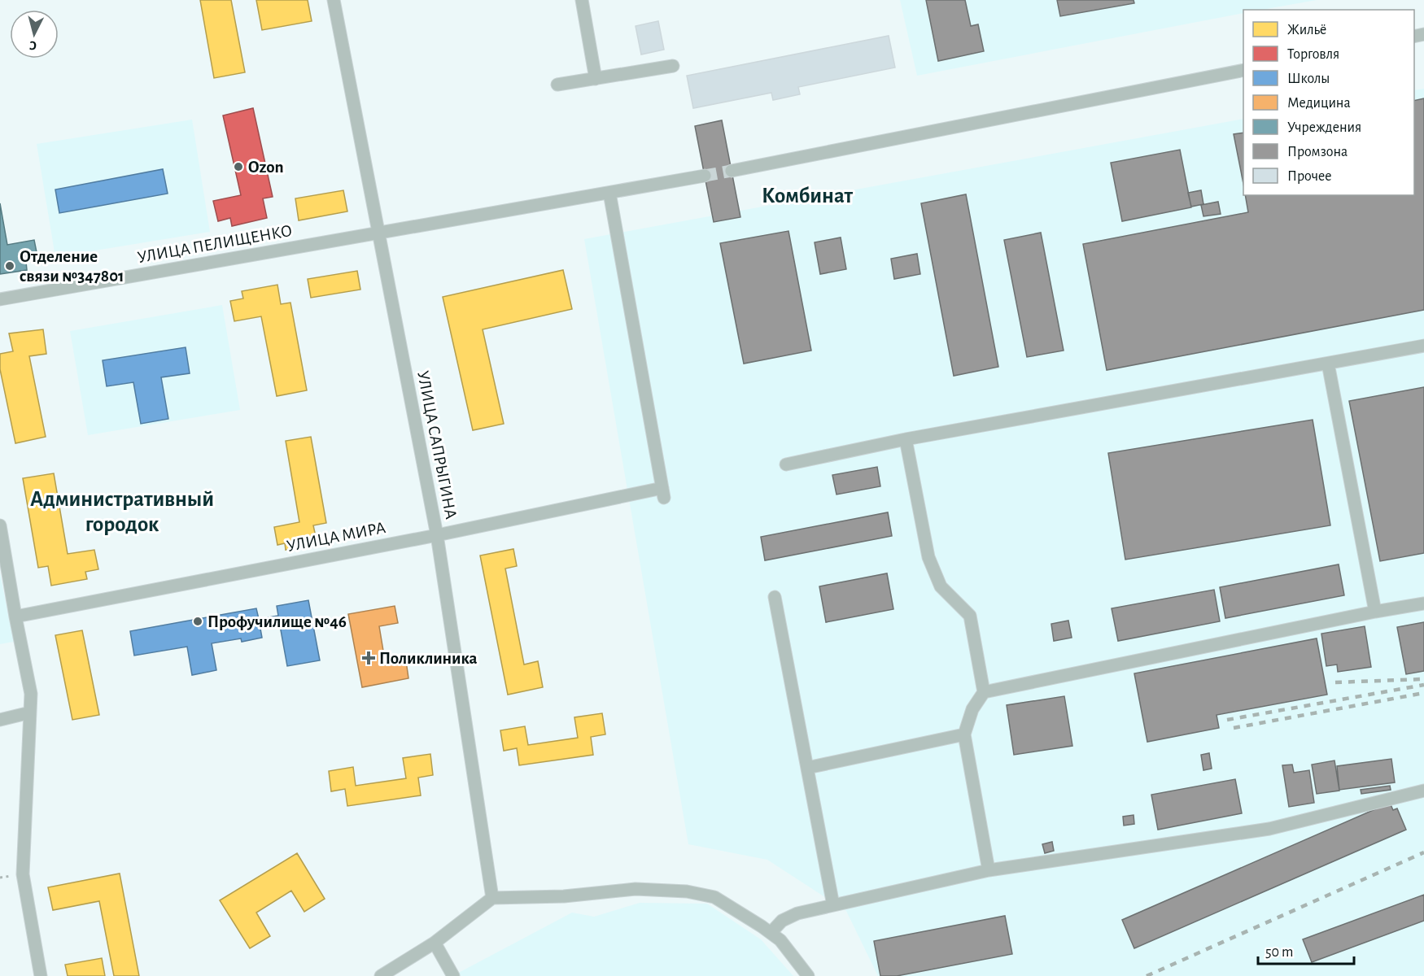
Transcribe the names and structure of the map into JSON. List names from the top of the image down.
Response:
{
  "streets": {
    "street": ["УЛИЦА ПЕЛИЩЕНКО", "УЛИЦА САПРЫГИНА", "УЛИЦА МИРА"]
  },
  "crossings": [
    ["УЛИЦА ПЕЛИЩЕНКО", "УЛИЦА САПРЫГИНА"],
    ["УЛИЦА ПЕЛИЩЕНКО", "УЛИЦА МИРА"],
    ["УЛИЦА САПРЫГИНА", "УЛИЦА МИРА"]
  ],
  "districts": ["Комбинат", "Административный городок"],
  "places": {
    "other": ["Ozon", "Отделение связи №347801", "Профучилище №46"],
    "health": ["Поликлиника"]
  },
  "legend": [
    "Жильё",
    "Торговля",
    "Школы",
    "Медицина",
    "Учреждения",
    "Промзона",
    "Прочее"
  ],
  "scale_bar": "50 m",
  "north": "bottom"
}
